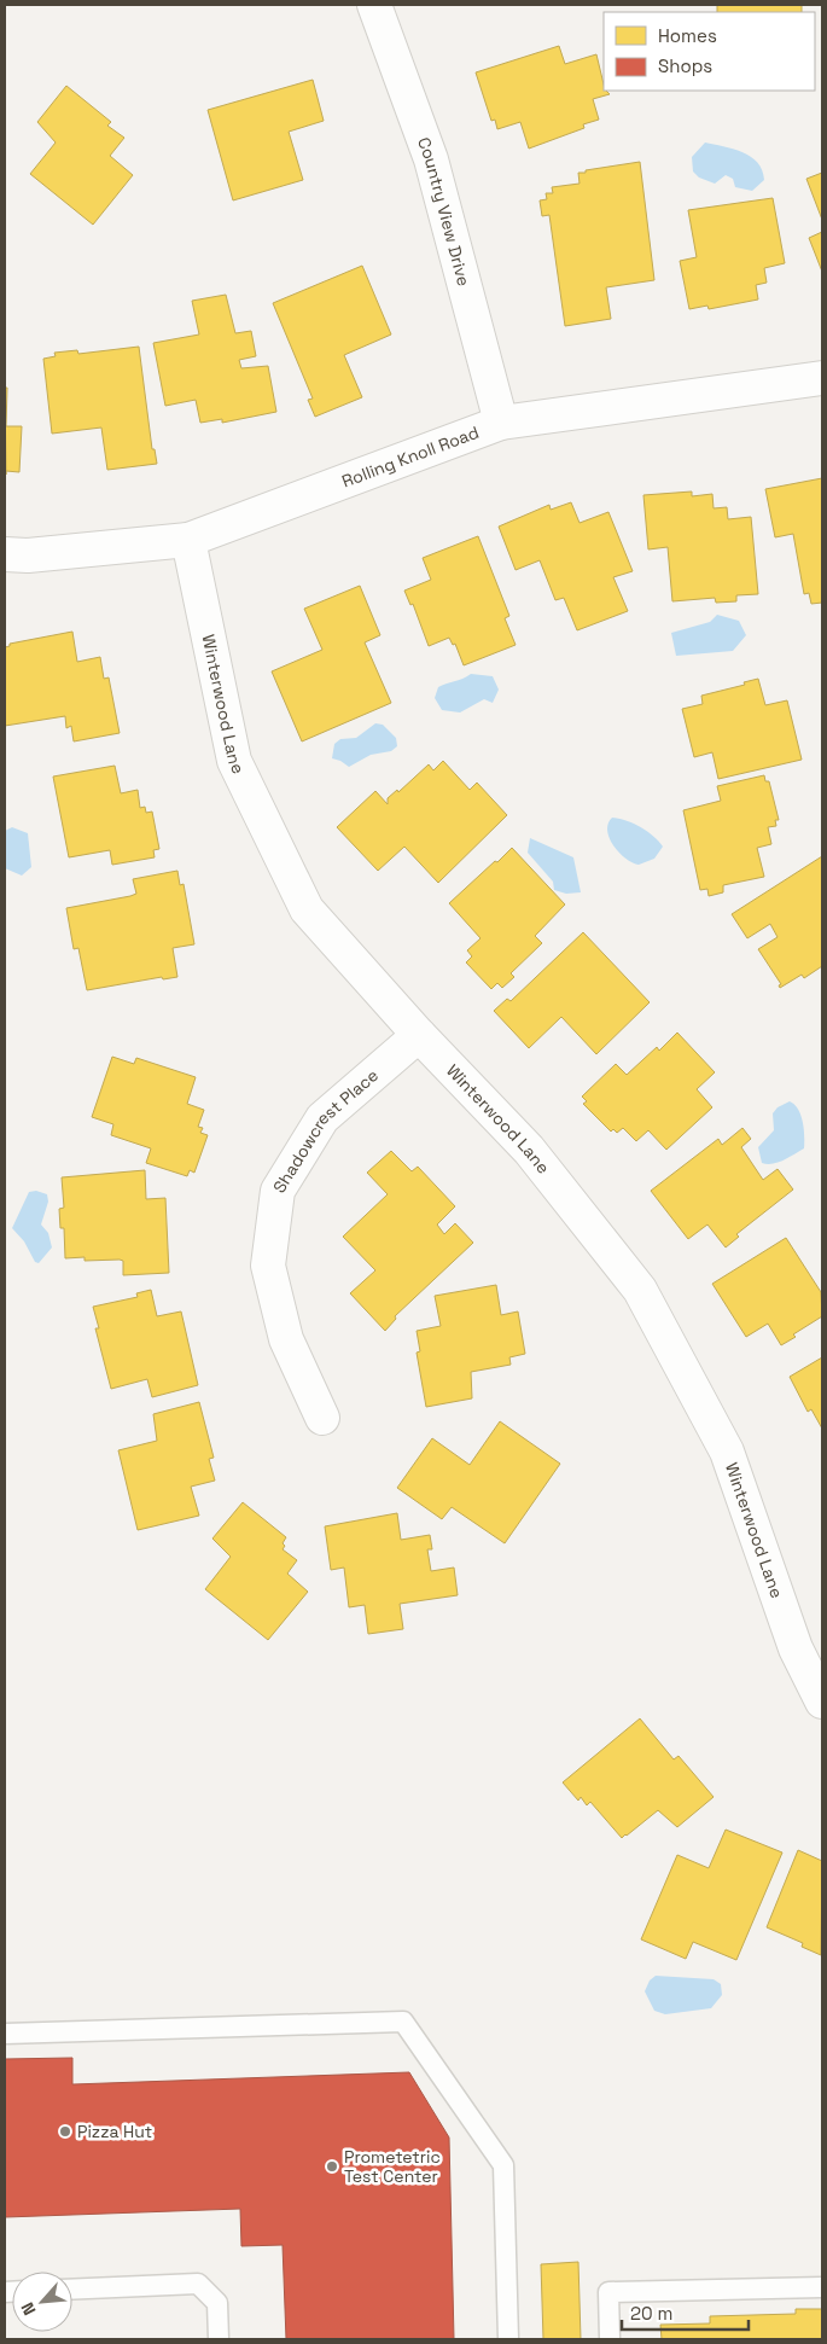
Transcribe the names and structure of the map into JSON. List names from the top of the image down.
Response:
{
  "streets": {
    "street": [
      "Country View Drive",
      "Rolling Knoll Road",
      "Winterwood Lane",
      "Shadowcrest Place"
    ]
  },
  "crossings": [
    ["Country View Drive", "Rolling Knoll Road"],
    ["Rolling Knoll Road", "Winterwood Lane"],
    ["Winterwood Lane", "Shadowcrest Place"]
  ],
  "places": ["Pizza Hut", "Prometetric Test Center"],
  "legend": ["Homes", "Shops"],
  "scale_bar": "20 m",
  "north": "bottom left"
}
